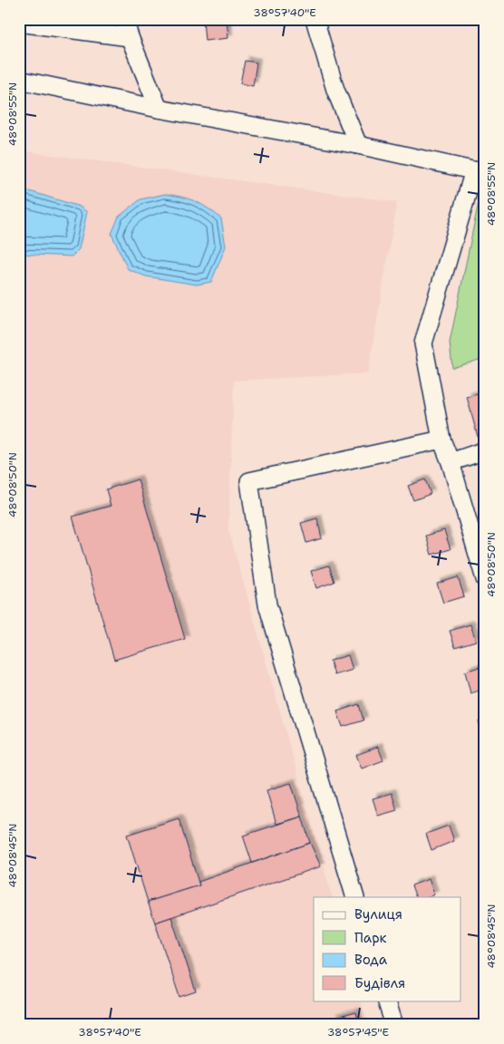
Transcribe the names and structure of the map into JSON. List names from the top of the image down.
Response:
{
  "legend": [
    "Вулиця",
    "Парк",
    "Вода",
    "Будівля"
  ],
  "coordinates": [
    "38°57'40\"E",
    "48°08'55\"N",
    "48°08'50\"N",
    "48°08'45\"N",
    "38°57'45\"E"
  ]
}
